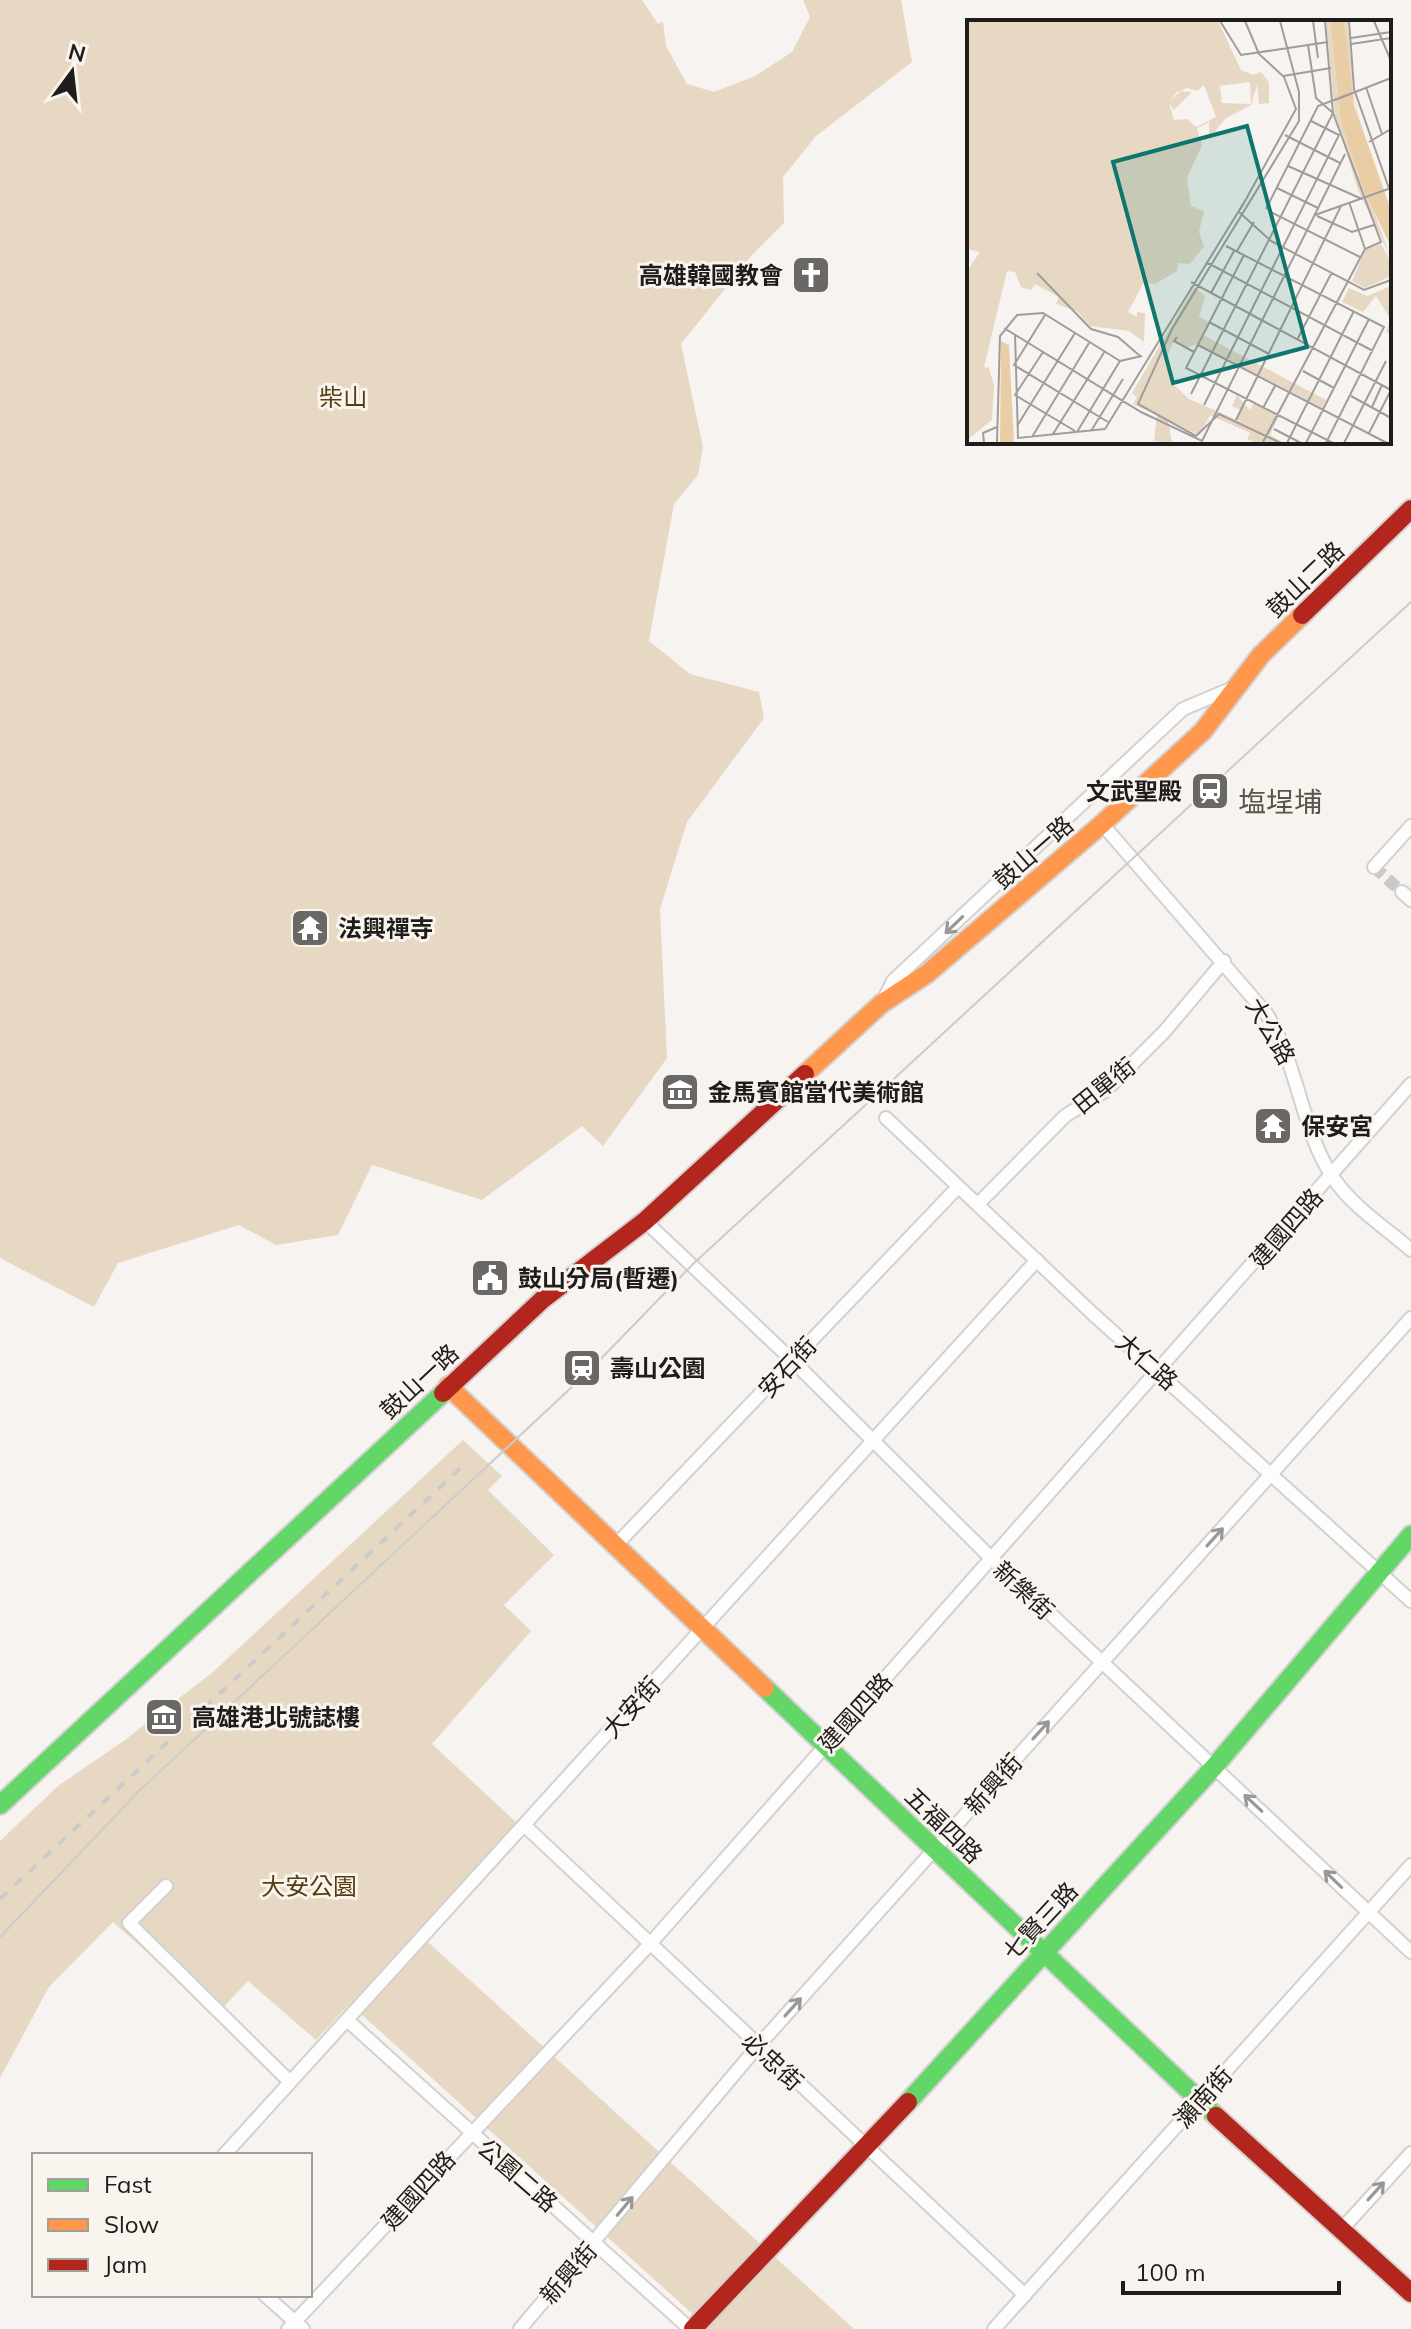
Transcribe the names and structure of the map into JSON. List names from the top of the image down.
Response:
{
  "streets": {
    "street": [
      "鼓山二路",
      "鼓山一路",
      "大公路",
      "田單街",
      "建國四路",
      "大仁路",
      "安石街",
      "新樂街",
      "大安街",
      "新興街",
      "五福四路",
      "七賢三路",
      "必忠街",
      "瀨南街",
      "公園二路"
    ]
  },
  "crossings": [
    ["鼓山二路", "鼓山一路"],
    ["鼓山一路", "大公路"],
    ["鼓山一路", "新樂街"],
    ["鼓山一路", "五福四路"],
    ["大公路", "田單街"],
    ["大公路", "建國四路"],
    ["田單街", "大仁路"],
    ["建國四路", "大仁路"],
    ["建國四路", "新樂街"],
    ["建國四路", "五福四路"],
    ["建國四路", "必忠街"],
    ["建國四路", "公園二路"],
    ["大仁路", "安石街"],
    ["大仁路", "大安街"],
    ["大仁路", "新興街"],
    ["大仁路", "七賢三路"],
    ["安石街", "新樂街"],
    ["安石街", "五福四路"],
    ["新樂街", "大安街"],
    ["新樂街", "新興街"],
    ["新樂街", "七賢三路"],
    ["新樂街", "瀨南街"],
    ["大安街", "五福四路"],
    ["大安街", "必忠街"],
    ["大安街", "公園二路"],
    ["新興街", "五福四路"],
    ["新興街", "必忠街"],
    ["新興街", "公園二路"],
    ["五福四路", "七賢三路"],
    ["五福四路", "瀨南街"],
    ["七賢三路", "必忠街"],
    ["七賢三路", "公園二路"],
    ["必忠街", "瀨南街"]
  ],
  "one_way": ["新興街"],
  "districts": ["塩埕埔"],
  "parks": ["柴山", "大安公園"],
  "places": {
    "church": ["高雄韓國教會"],
    "station": ["文武聖殿", "壽山公園"],
    "temple": ["法興禪寺", "保安宮"],
    "museum": ["金馬賓館當代美術館", "高雄港北號誌樓"],
    "public building": ["鼓山分局(暫遷)"]
  },
  "legend": ["Fast", "Slow", "Jam"],
  "scale_bar": "100 m",
  "north": "top"
}
